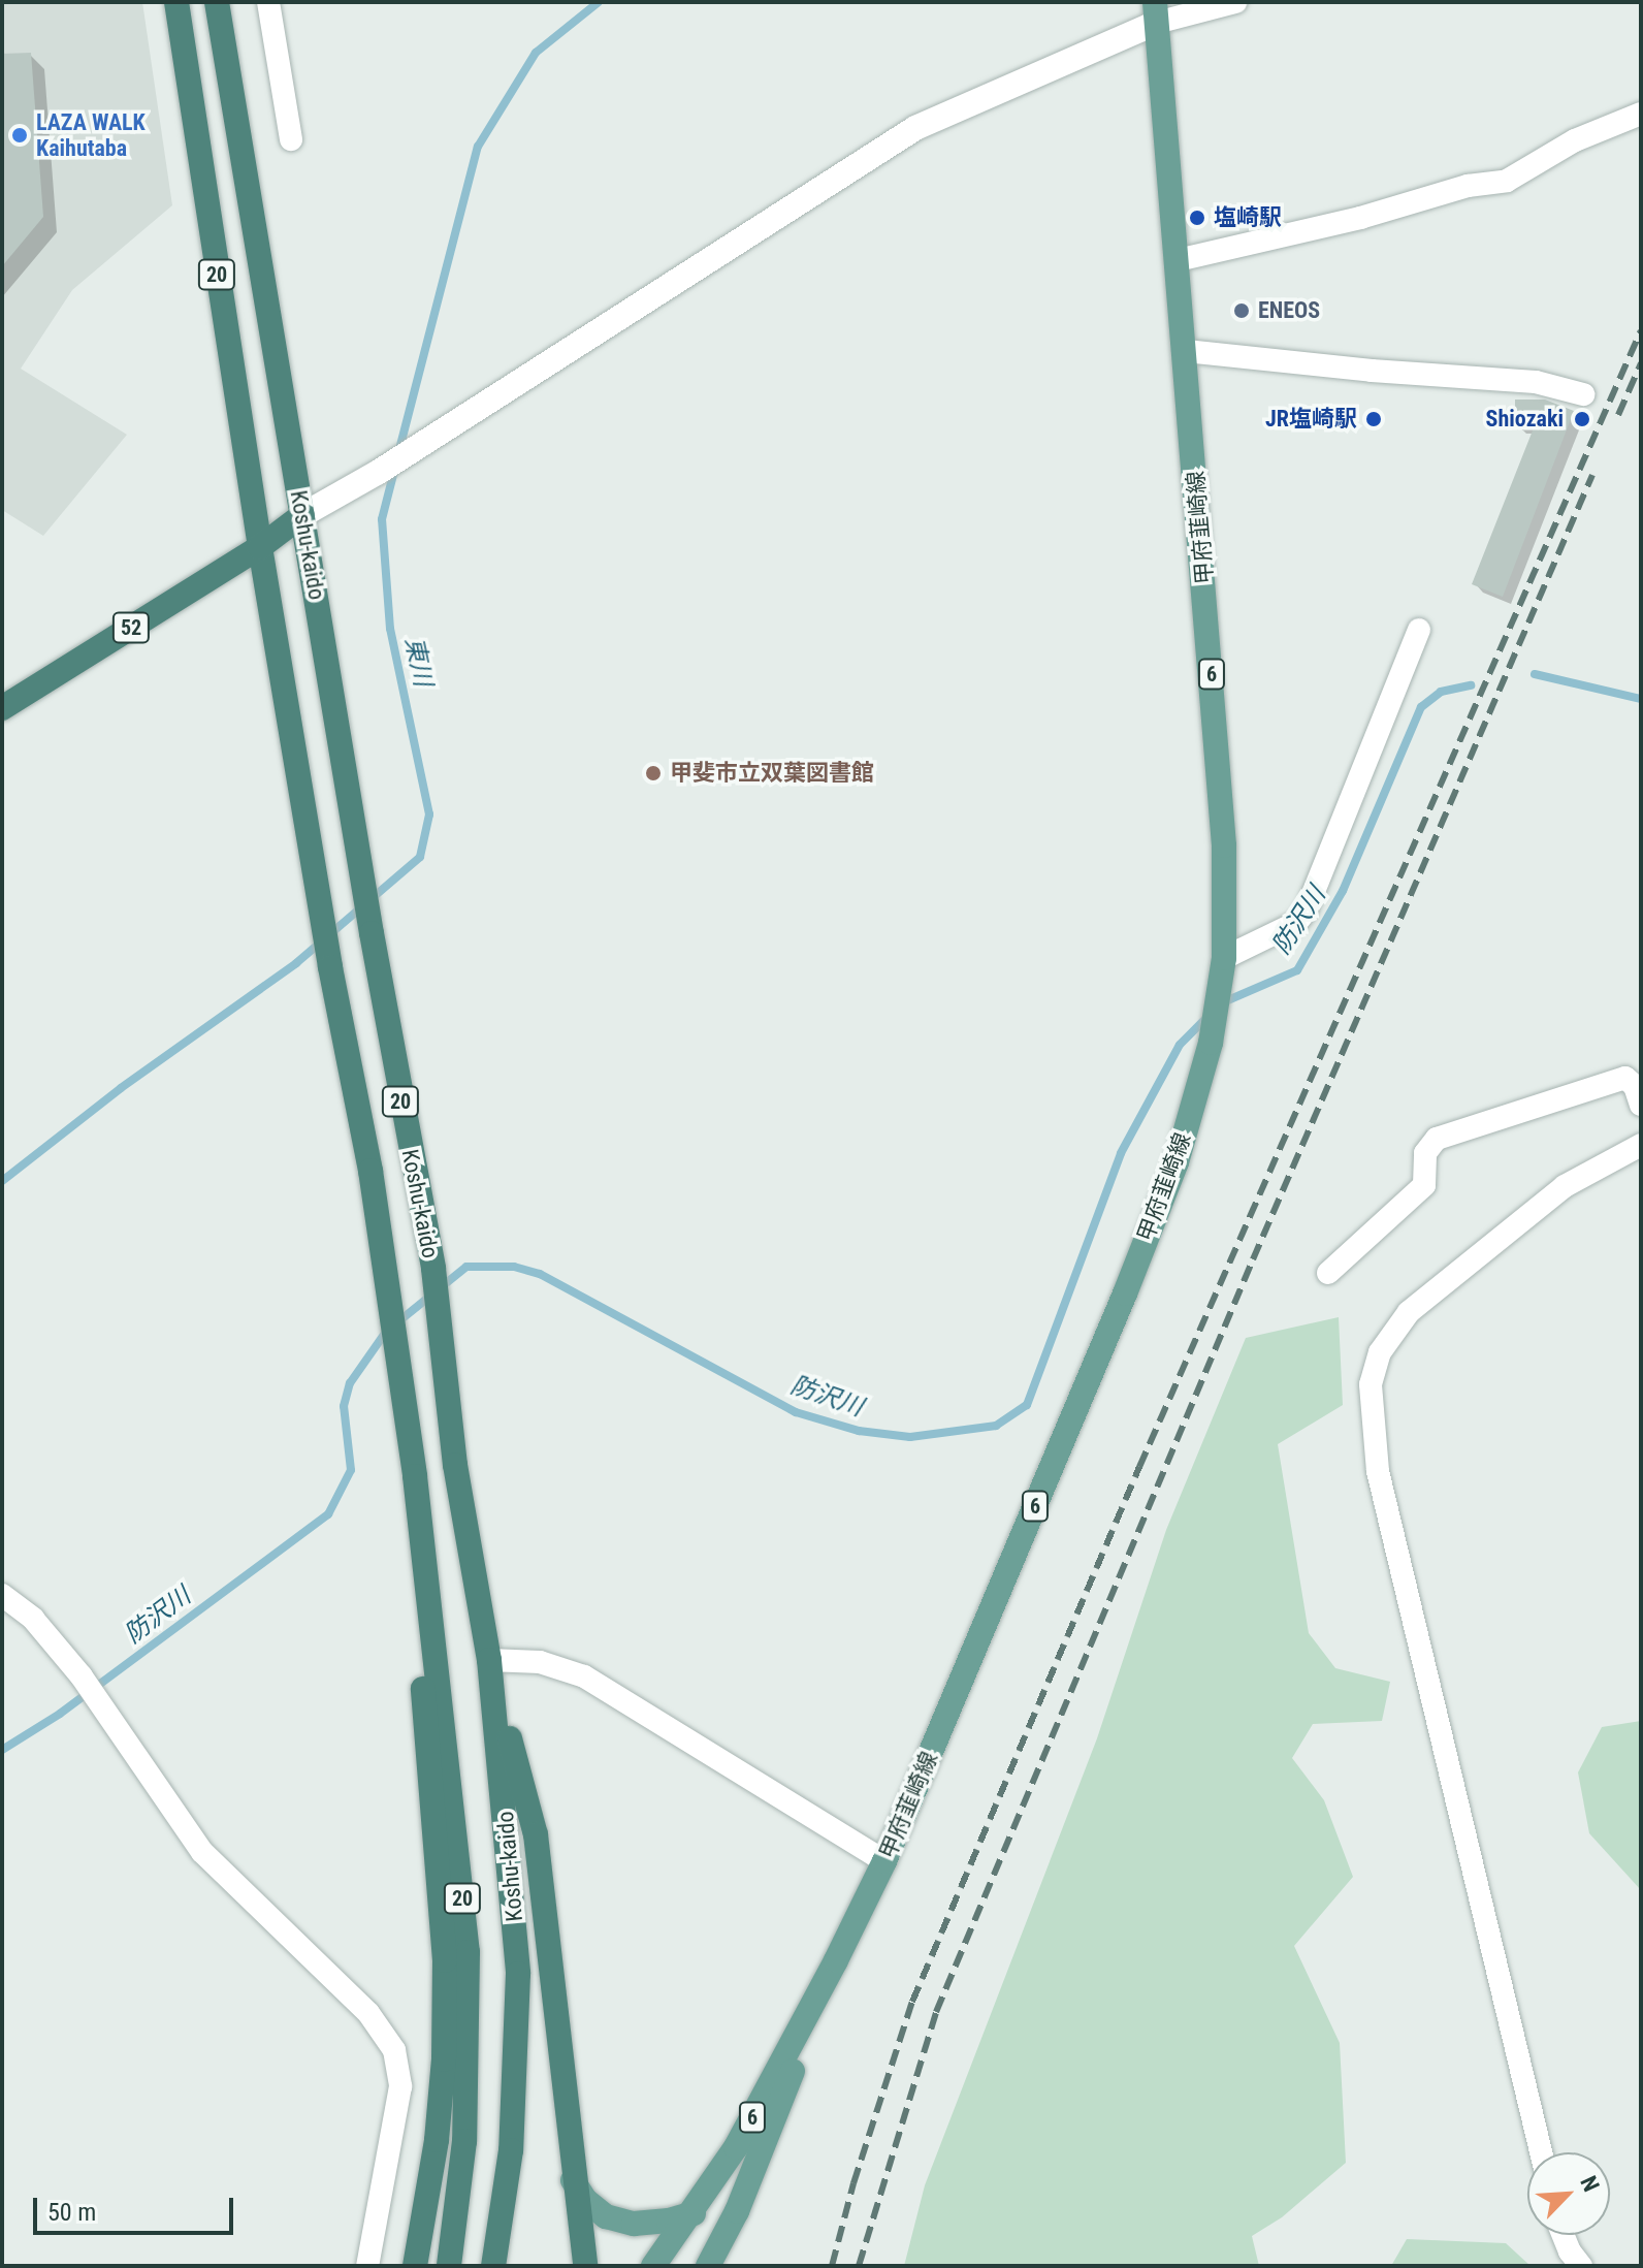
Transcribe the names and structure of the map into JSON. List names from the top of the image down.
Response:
{
  "streets": {
    "highway": ["20", "Koshu-kaido", "52"],
    "main road": ["甲府韮崎線", "6"]
  },
  "crossings": [
    ["Koshu-kaido", "52"]
  ],
  "water": ["東川", "防沢川"],
  "places": [
    "LAZA WALK Kaihutaba",
    "塩崎駅",
    "ENEOS",
    "JR塩崎駅",
    "Shiozaki",
    "甲斐市立双葉図書館"
  ],
  "scale_bar": "50 m",
  "north": "top right"
}
